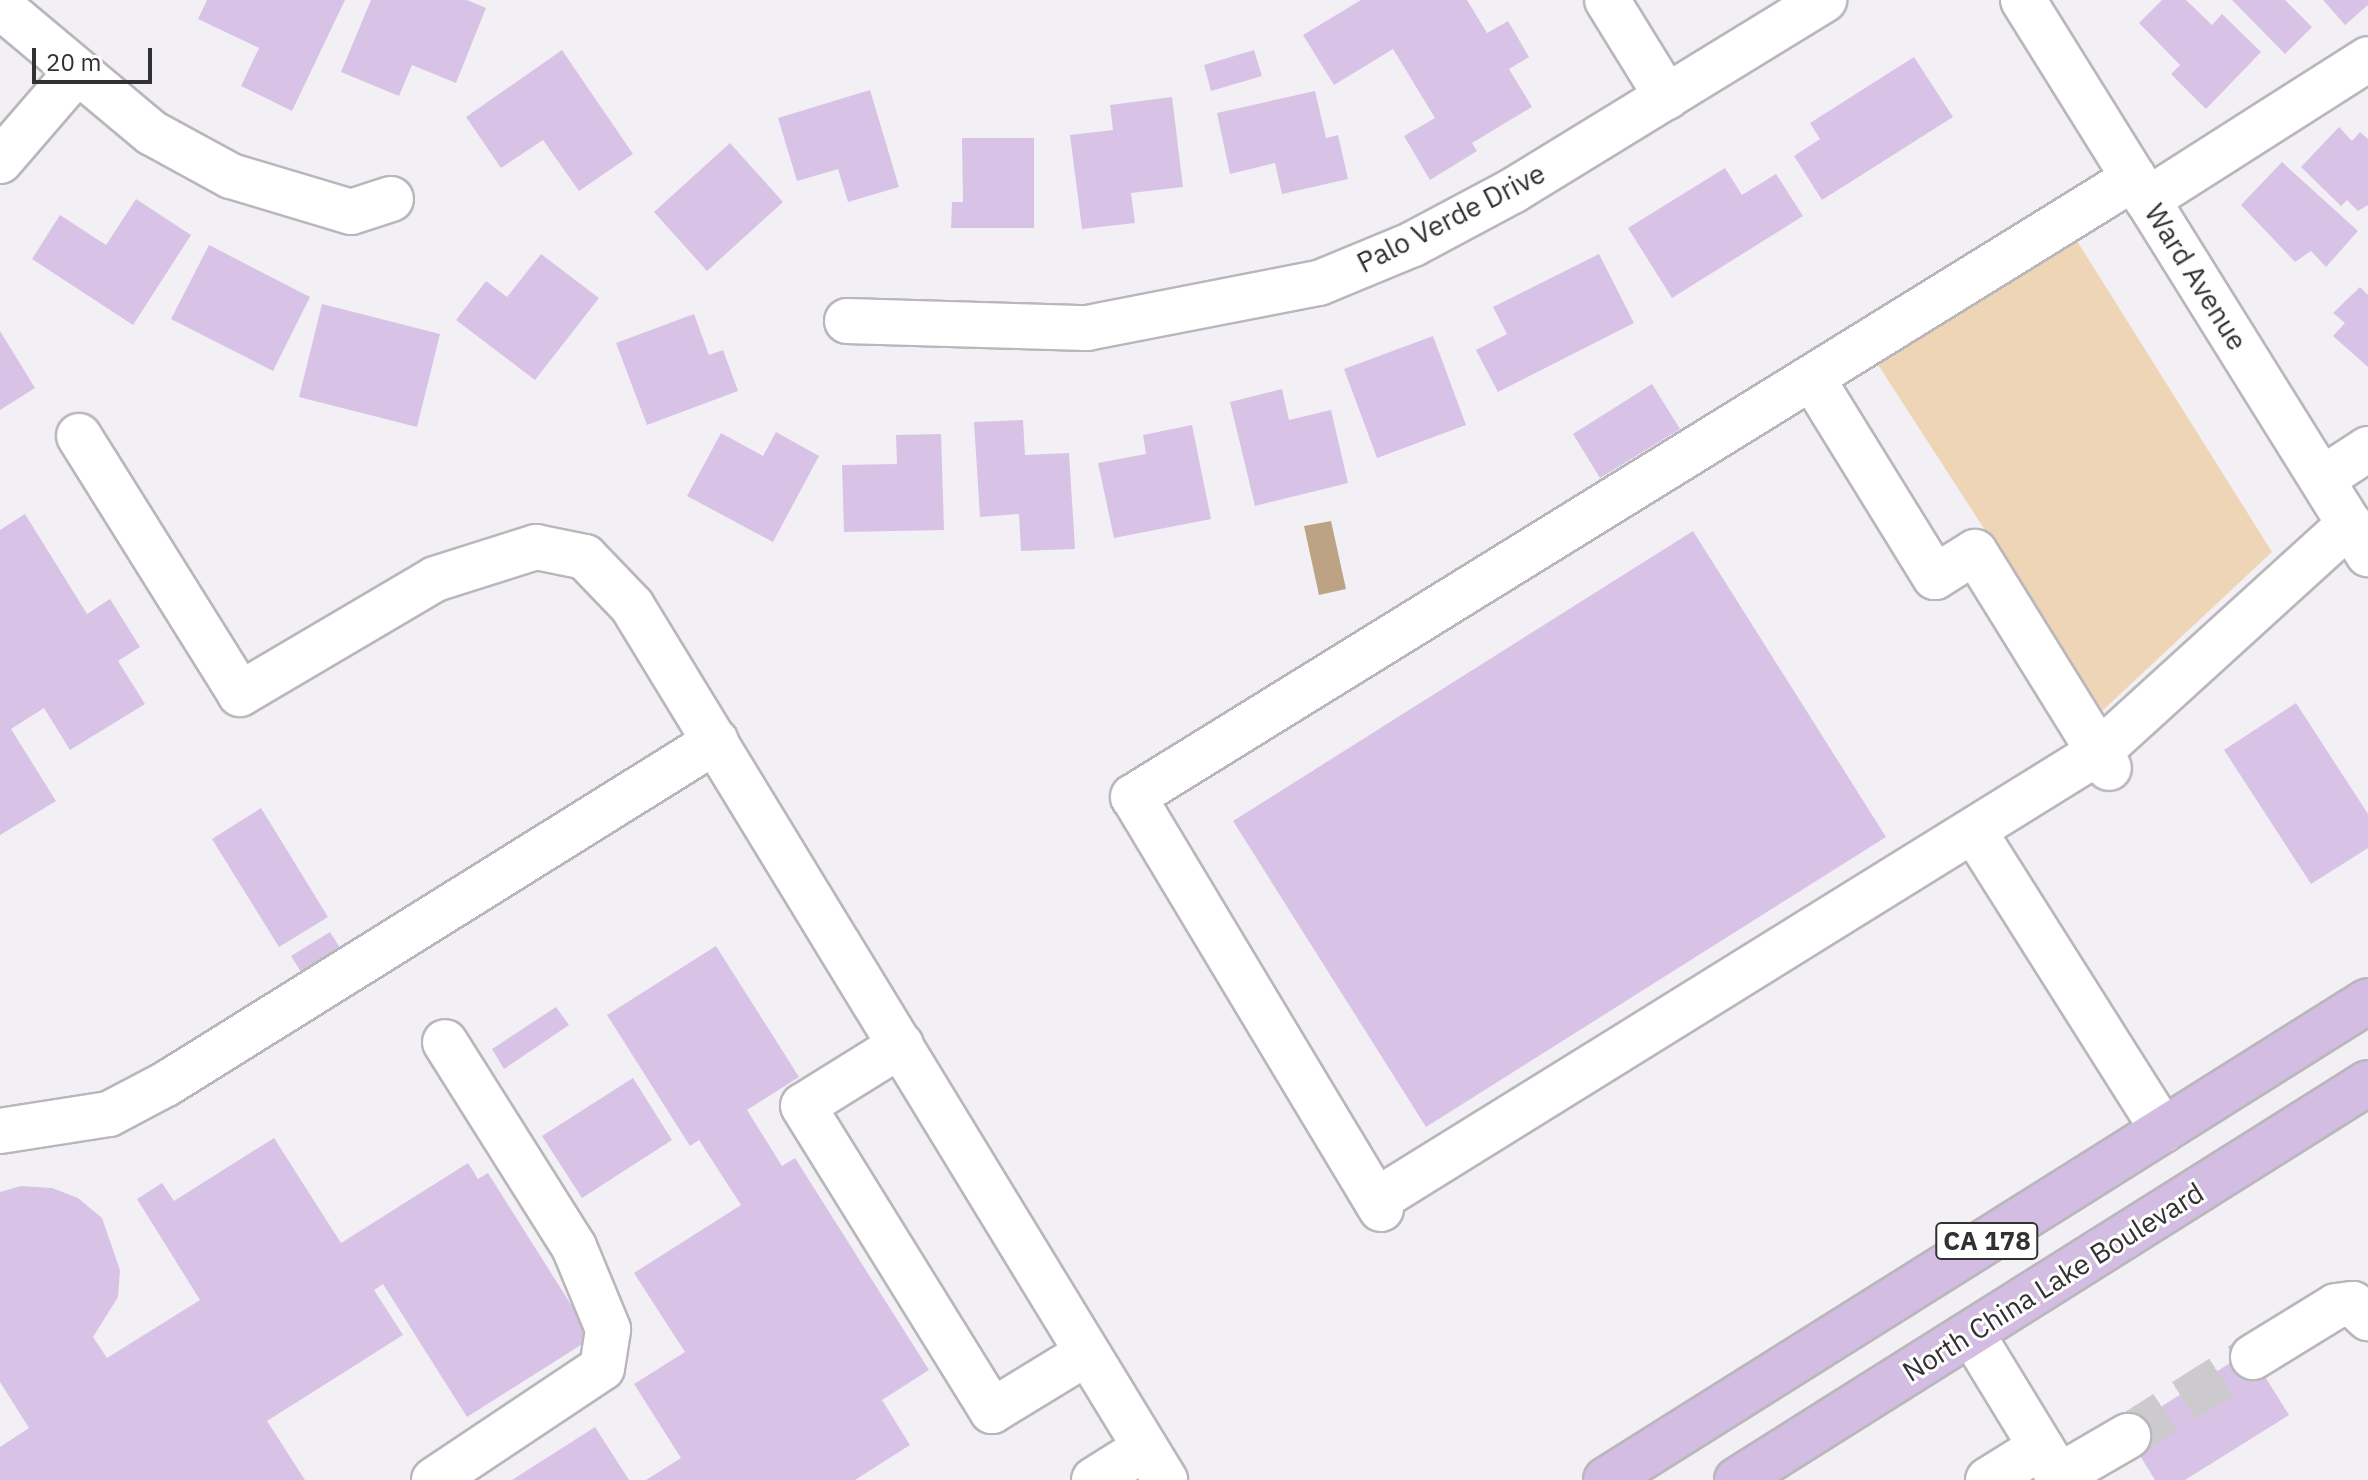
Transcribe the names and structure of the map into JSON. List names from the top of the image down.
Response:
{
  "streets": {
    "main road": ["CA 178", "North China Lake Boulevard"],
    "street": ["Palo Verde Drive", "Ward Avenue"]
  },
  "scale_bar": "20 m"
}
